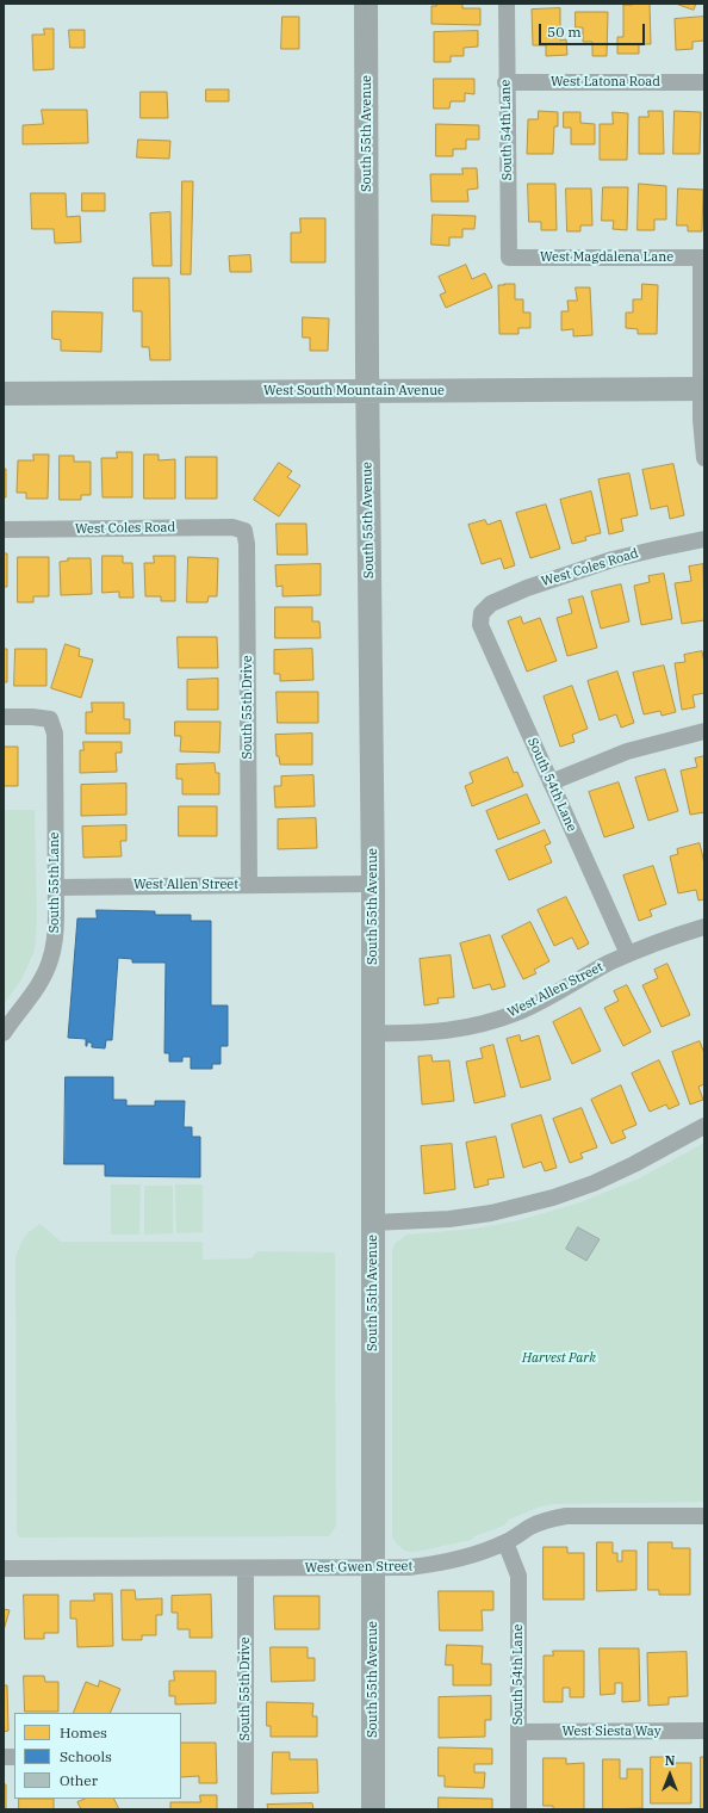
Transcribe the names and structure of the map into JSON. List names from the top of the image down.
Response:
{
  "streets": {
    "street": [
      "West Latona Road",
      "South 54th Lane",
      "South 55th Avenue",
      "West Magdalena Lane",
      "West South Mountain Avenue",
      "West Coles Road",
      "South 55th Drive",
      "South 55th Lane",
      "West Allen Street",
      "West Gwen Street",
      "West Siesta Way"
    ]
  },
  "crossings": [
    ["West Latona Road", "South 54th Lane"],
    ["South 54th Lane", "West Magdalena Lane"],
    ["South 54th Lane", "West Coles Road"],
    ["South 54th Lane", "West Allen Street"],
    ["South 54th Lane", "West Gwen Street"],
    ["South 54th Lane", "West Siesta Way"],
    ["South 55th Avenue", "West South Mountain Avenue"],
    ["South 55th Avenue", "West Allen Street"],
    ["South 55th Avenue", "West Gwen Street"],
    ["West Coles Road", "South 55th Drive"],
    ["South 55th Drive", "West Allen Street"],
    ["South 55th Drive", "West Gwen Street"],
    ["South 55th Lane", "West Allen Street"]
  ],
  "parks": ["Harvest Park"],
  "legend": ["Homes", "Schools", "Other"],
  "scale_bar": "50 m",
  "north": "top"
}
